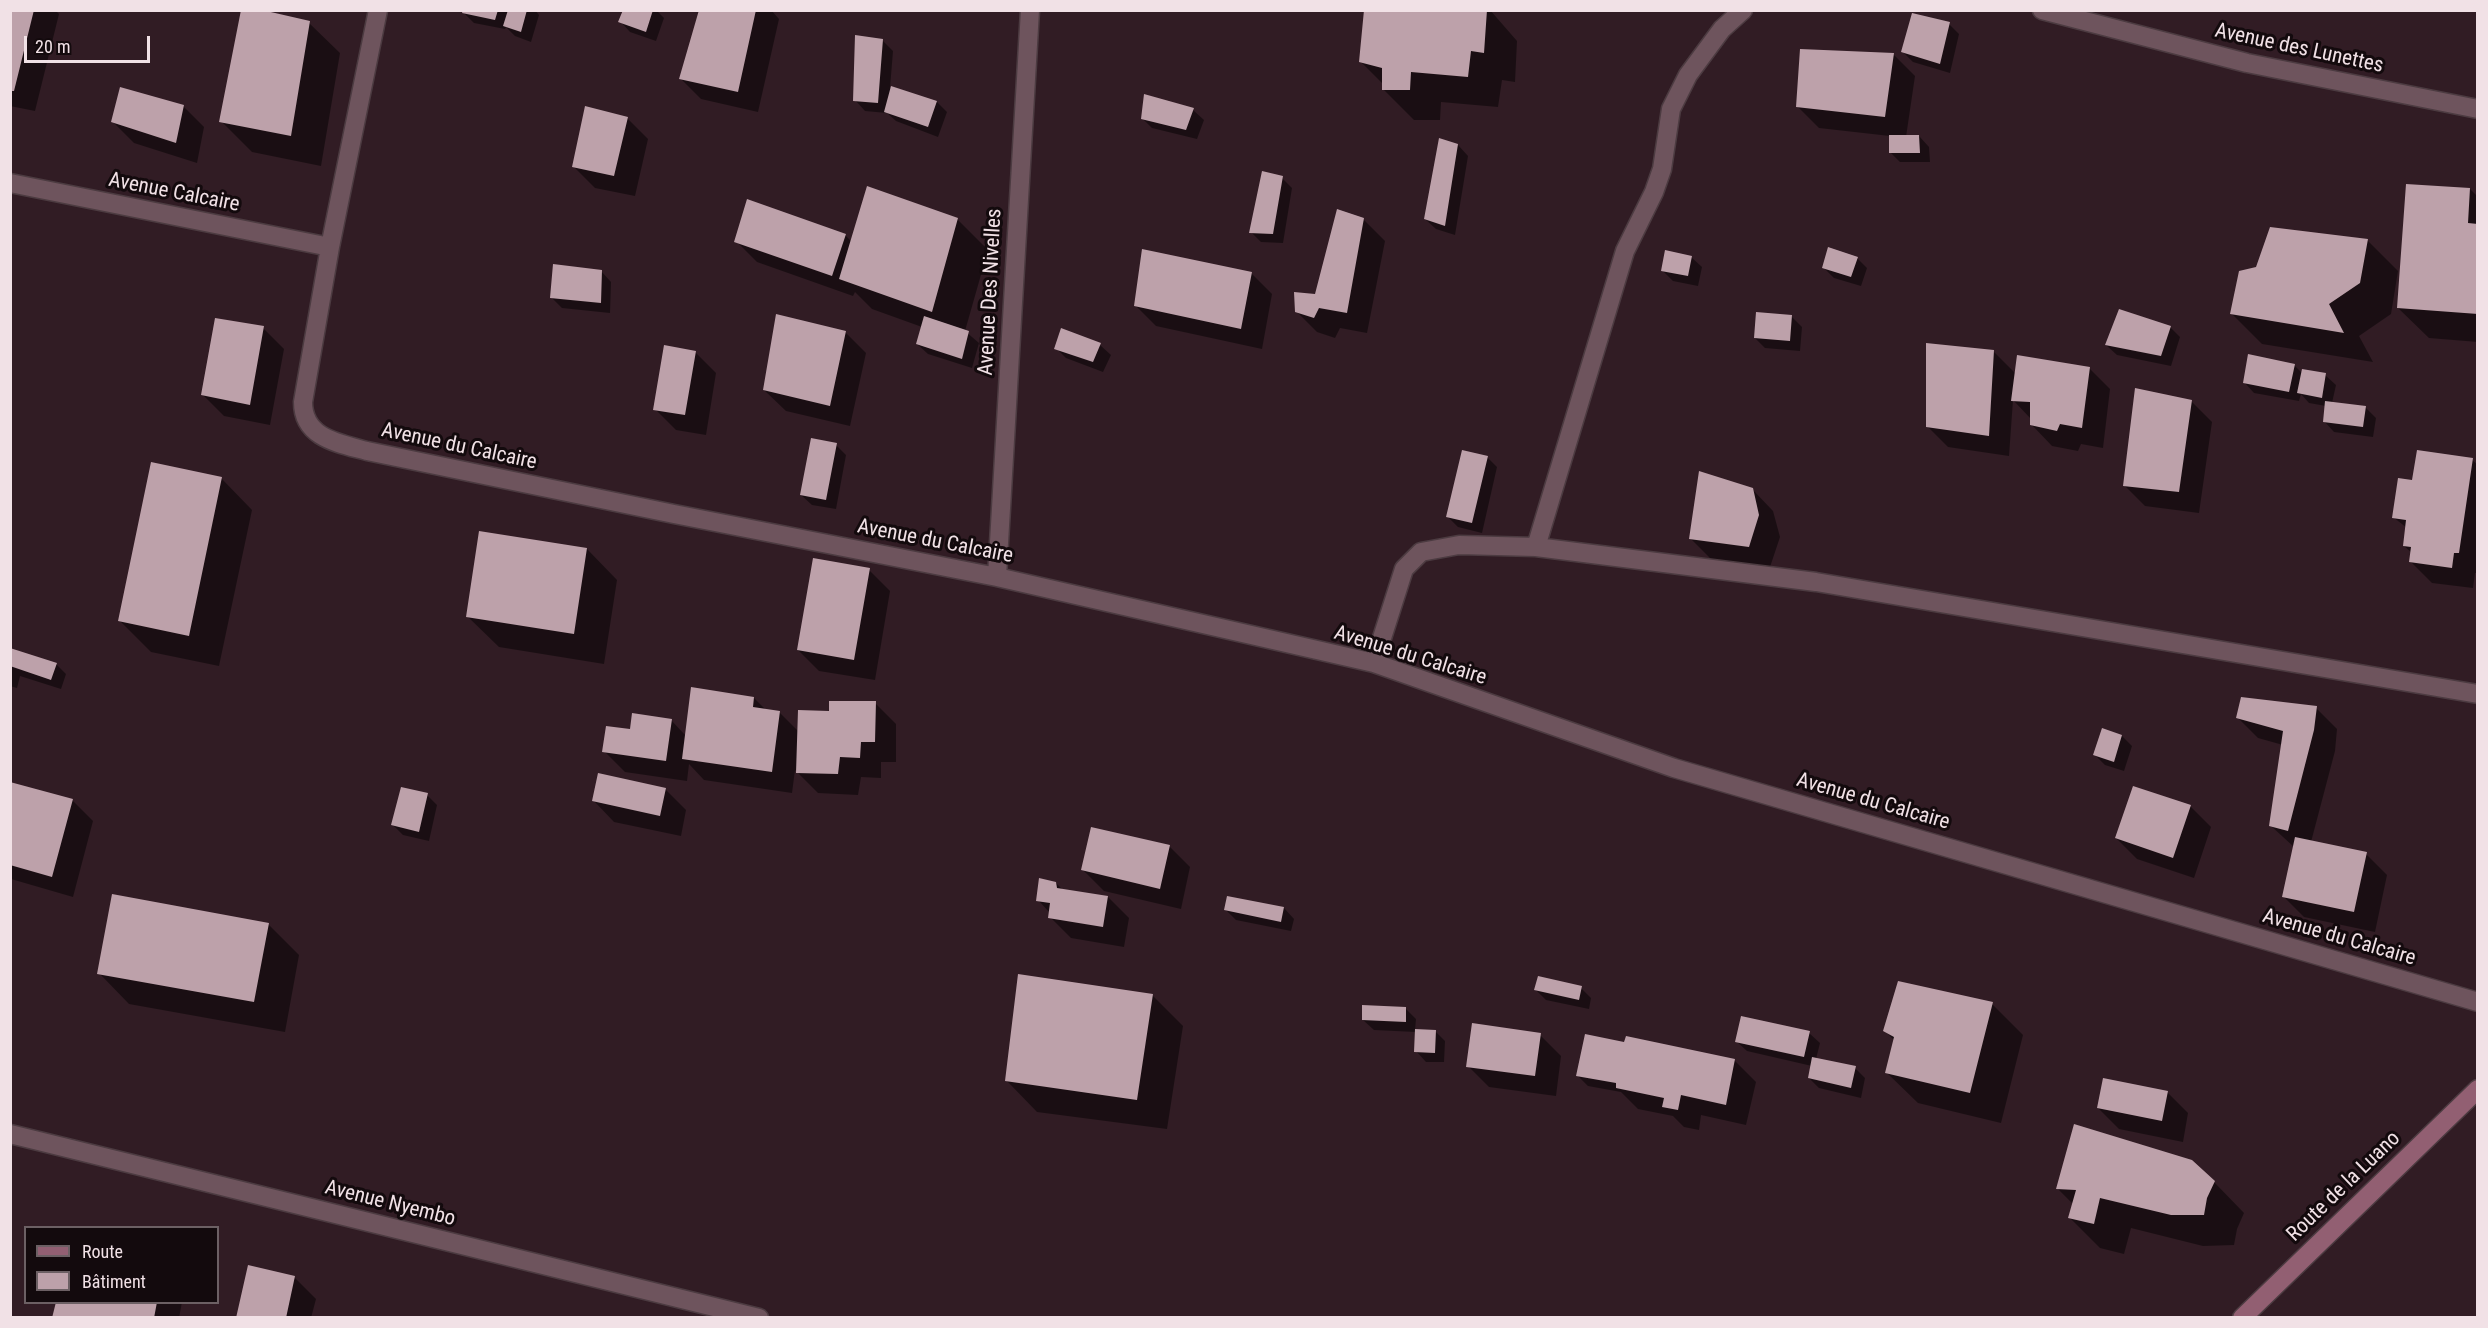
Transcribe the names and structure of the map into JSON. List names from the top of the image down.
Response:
{
  "streets": {
    "street": [
      "Avenue des Lunettes",
      "Avenue Calcaire",
      "Avenue Des Nivelles",
      "Avenue du Calcaire",
      "Route de la Luano",
      "Avenue Nyembo"
    ]
  },
  "crossings": [
    ["Avenue Calcaire", "Avenue du Calcaire"],
    ["Avenue Des Nivelles", "Avenue du Calcaire"]
  ],
  "legend": ["Route", "Bâtiment"],
  "scale_bar": "20 m"
}
